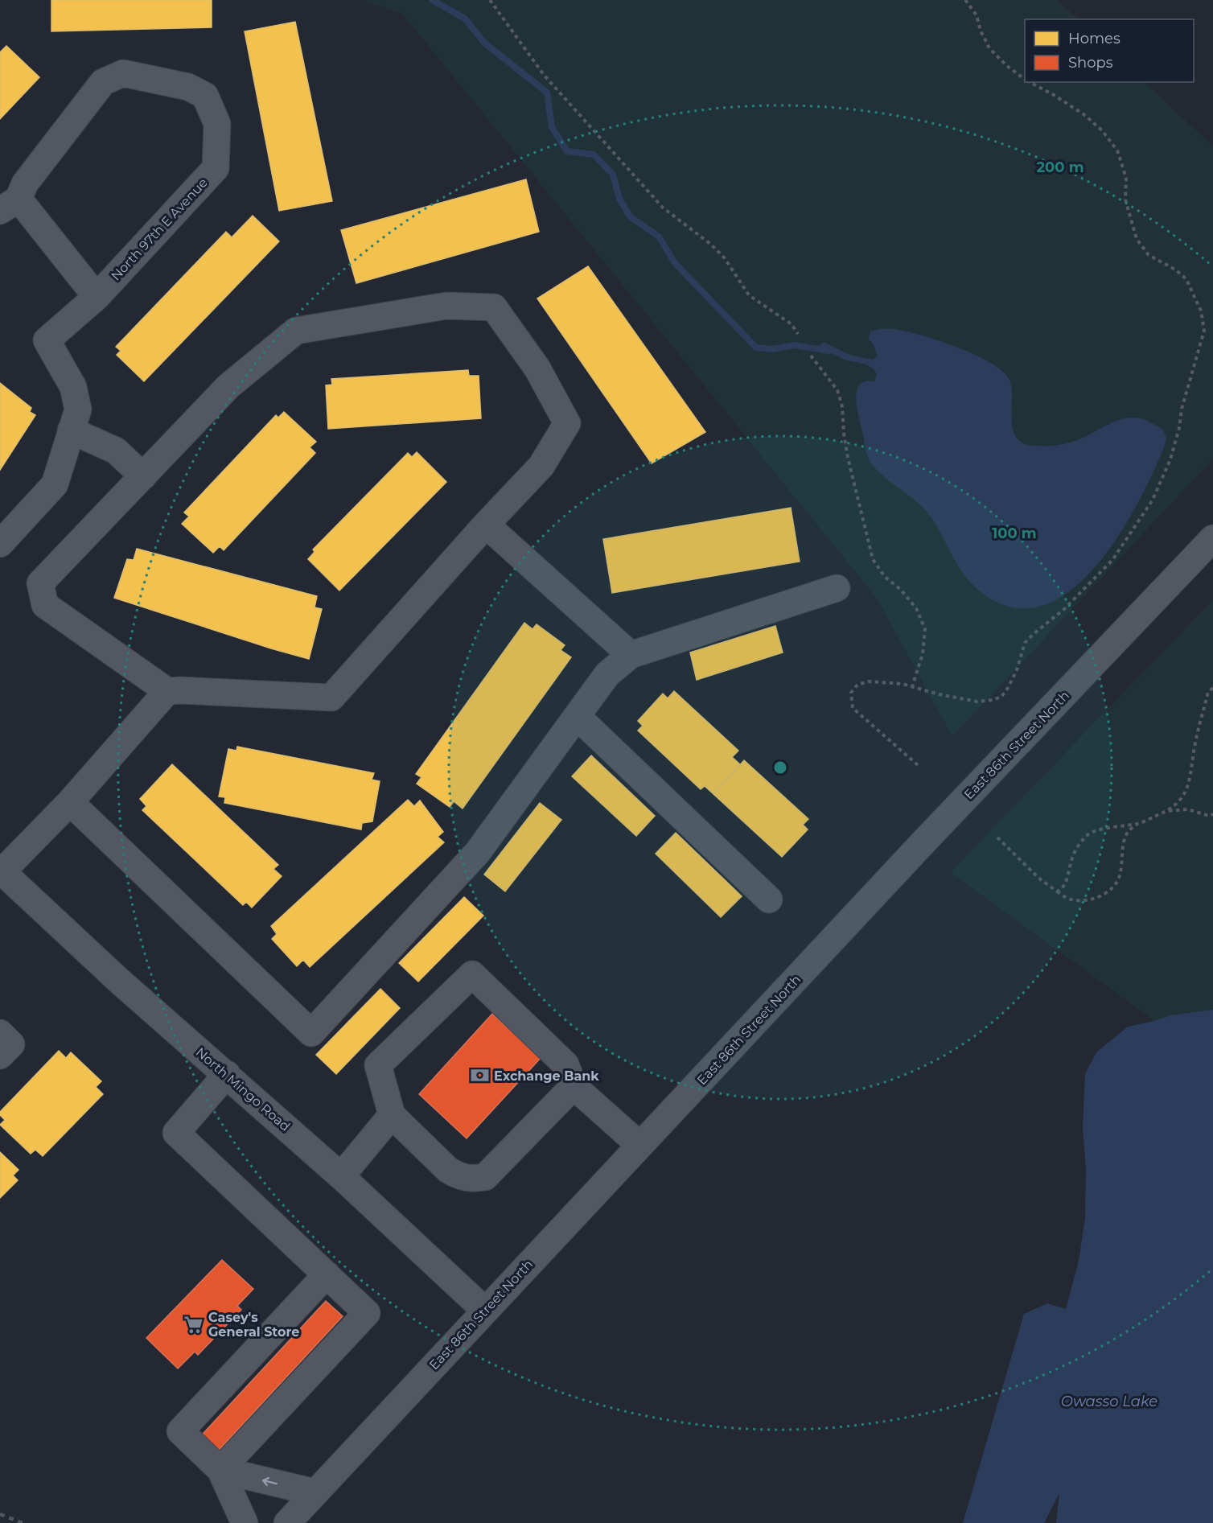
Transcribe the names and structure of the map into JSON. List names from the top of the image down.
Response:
{
  "streets": {
    "street": ["North 97th E Avenue", "East 86th Street North", "North Mingo Road"]
  },
  "crossings": [
    ["East 86th Street North", "North Mingo Road"]
  ],
  "water": ["Owasso Lake"],
  "places": {
    "bank": ["Exchange Bank"],
    "supermarket": ["Casey's General Store"]
  },
  "legend": ["Homes", "Shops"],
  "rings": ["200 m", "100 m"]
}
